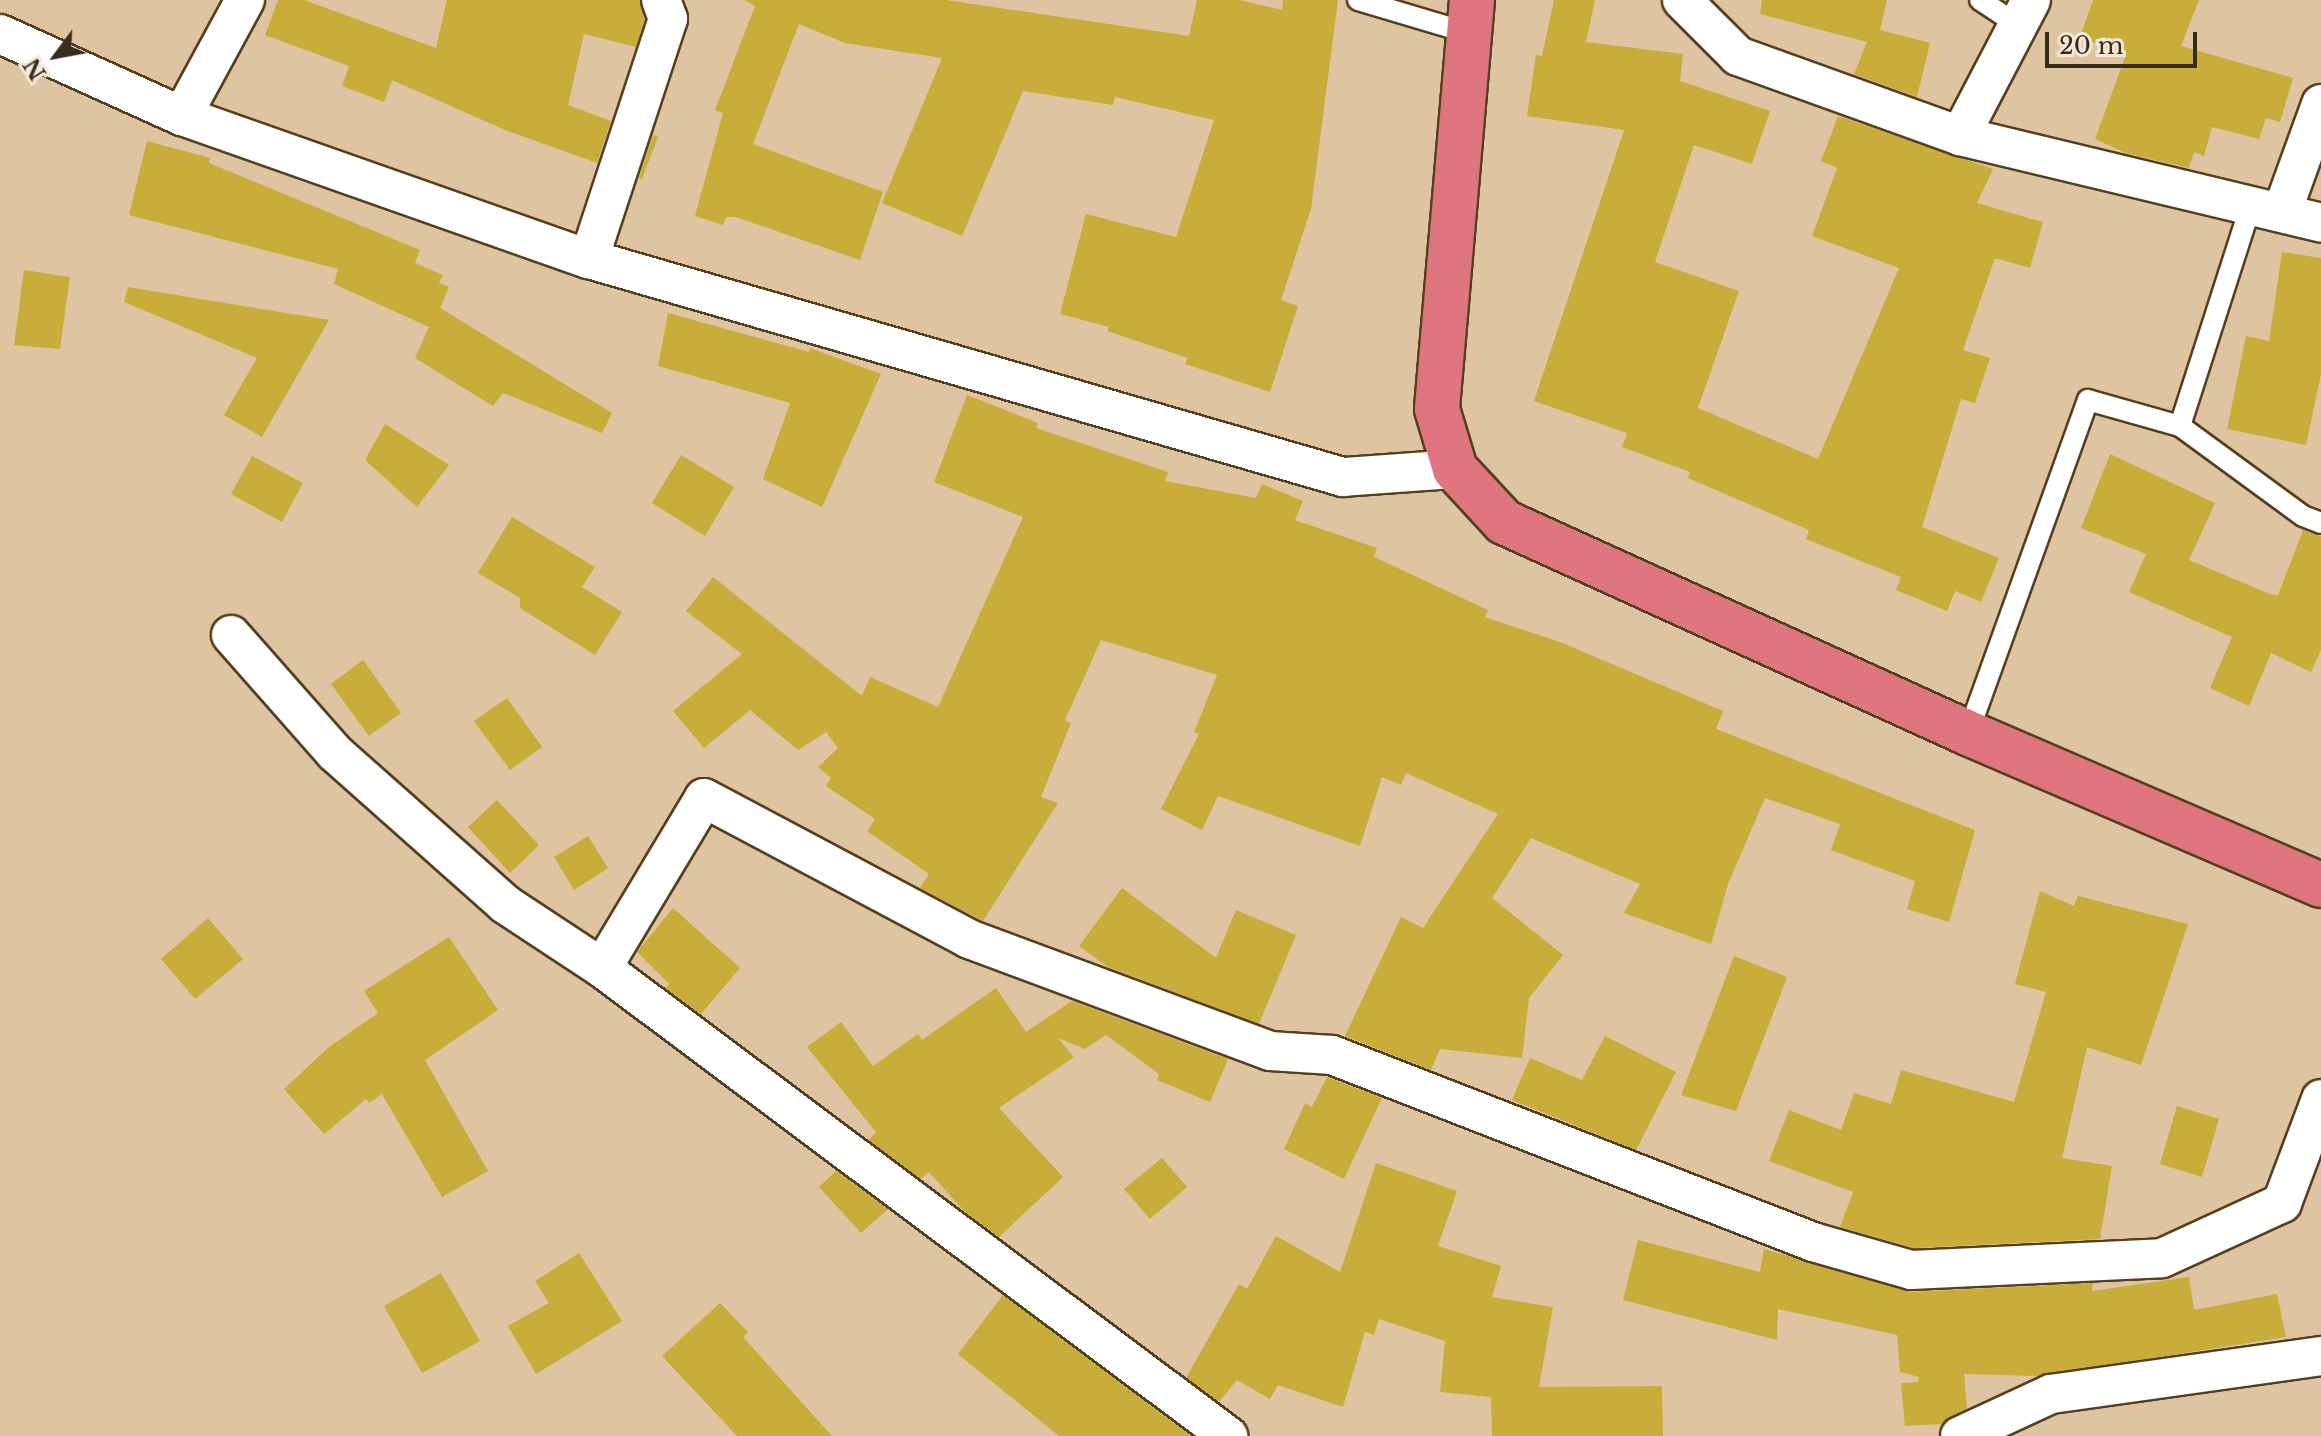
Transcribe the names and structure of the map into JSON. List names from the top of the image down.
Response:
{
  "scale_bar": "20 m",
  "north": "bottom left"
}
